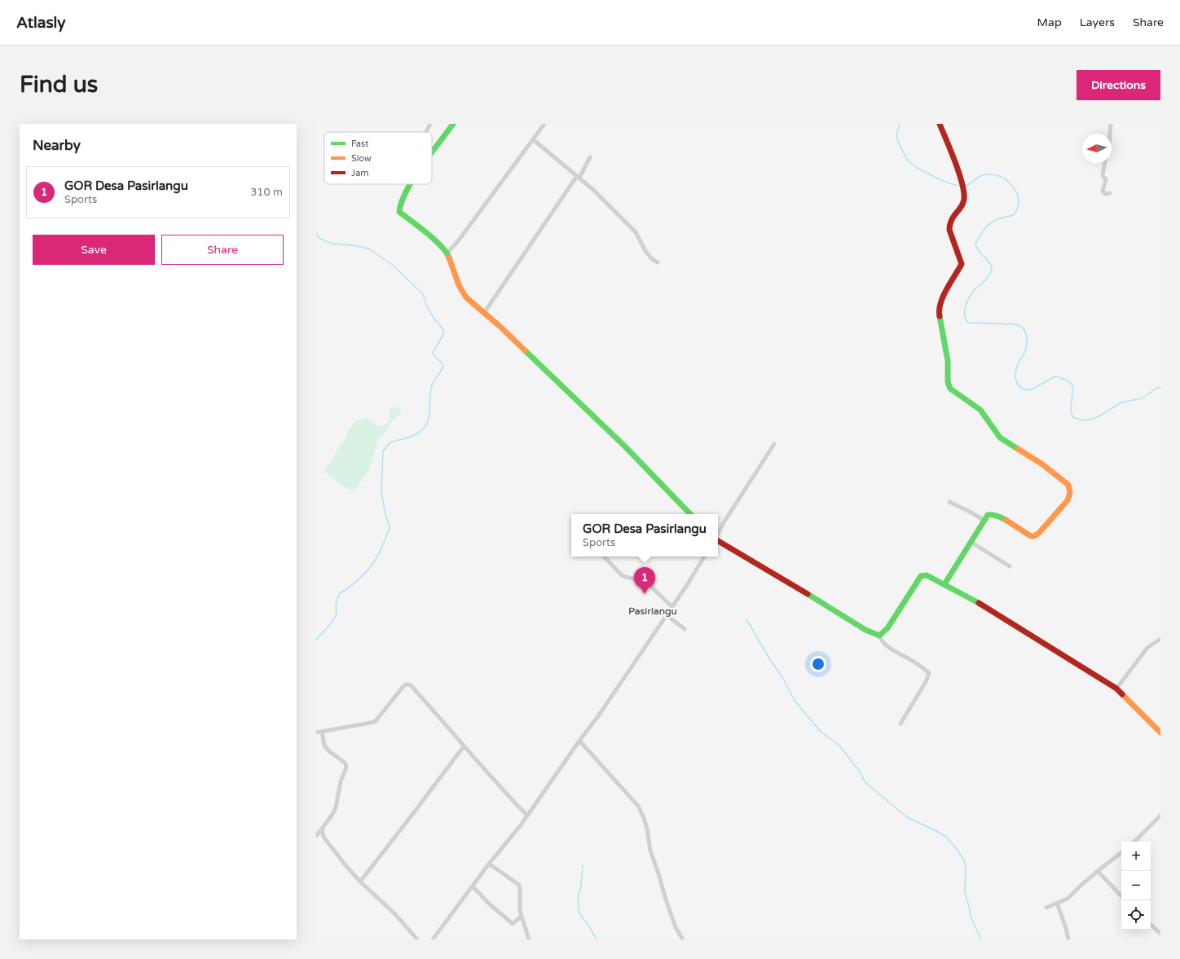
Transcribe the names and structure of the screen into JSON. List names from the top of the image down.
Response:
{
  "districts": ["Pasirlangu"],
  "legend": ["Fast", "Slow", "Jam"],
  "north": "left",
  "page": {
    "header": "Atlasly",
    "nav": ["Map", "Layers", "Share"],
    "buttons": [
      "Directions",
      ["Save", "Share"]
    ],
    "title": "Find us",
    "heading": "Nearby",
    "list": [
      {
        "mark": "1",
        "name": "GOR Desa Pasirlangu",
        "note": "Sports",
        "value": "310 m"
      }
    ],
    "popup": ["GOR Desa Pasirlangu", "Sports"],
    "pins": "1",
    "map_buttons": ["+", "−"]
  }
}
